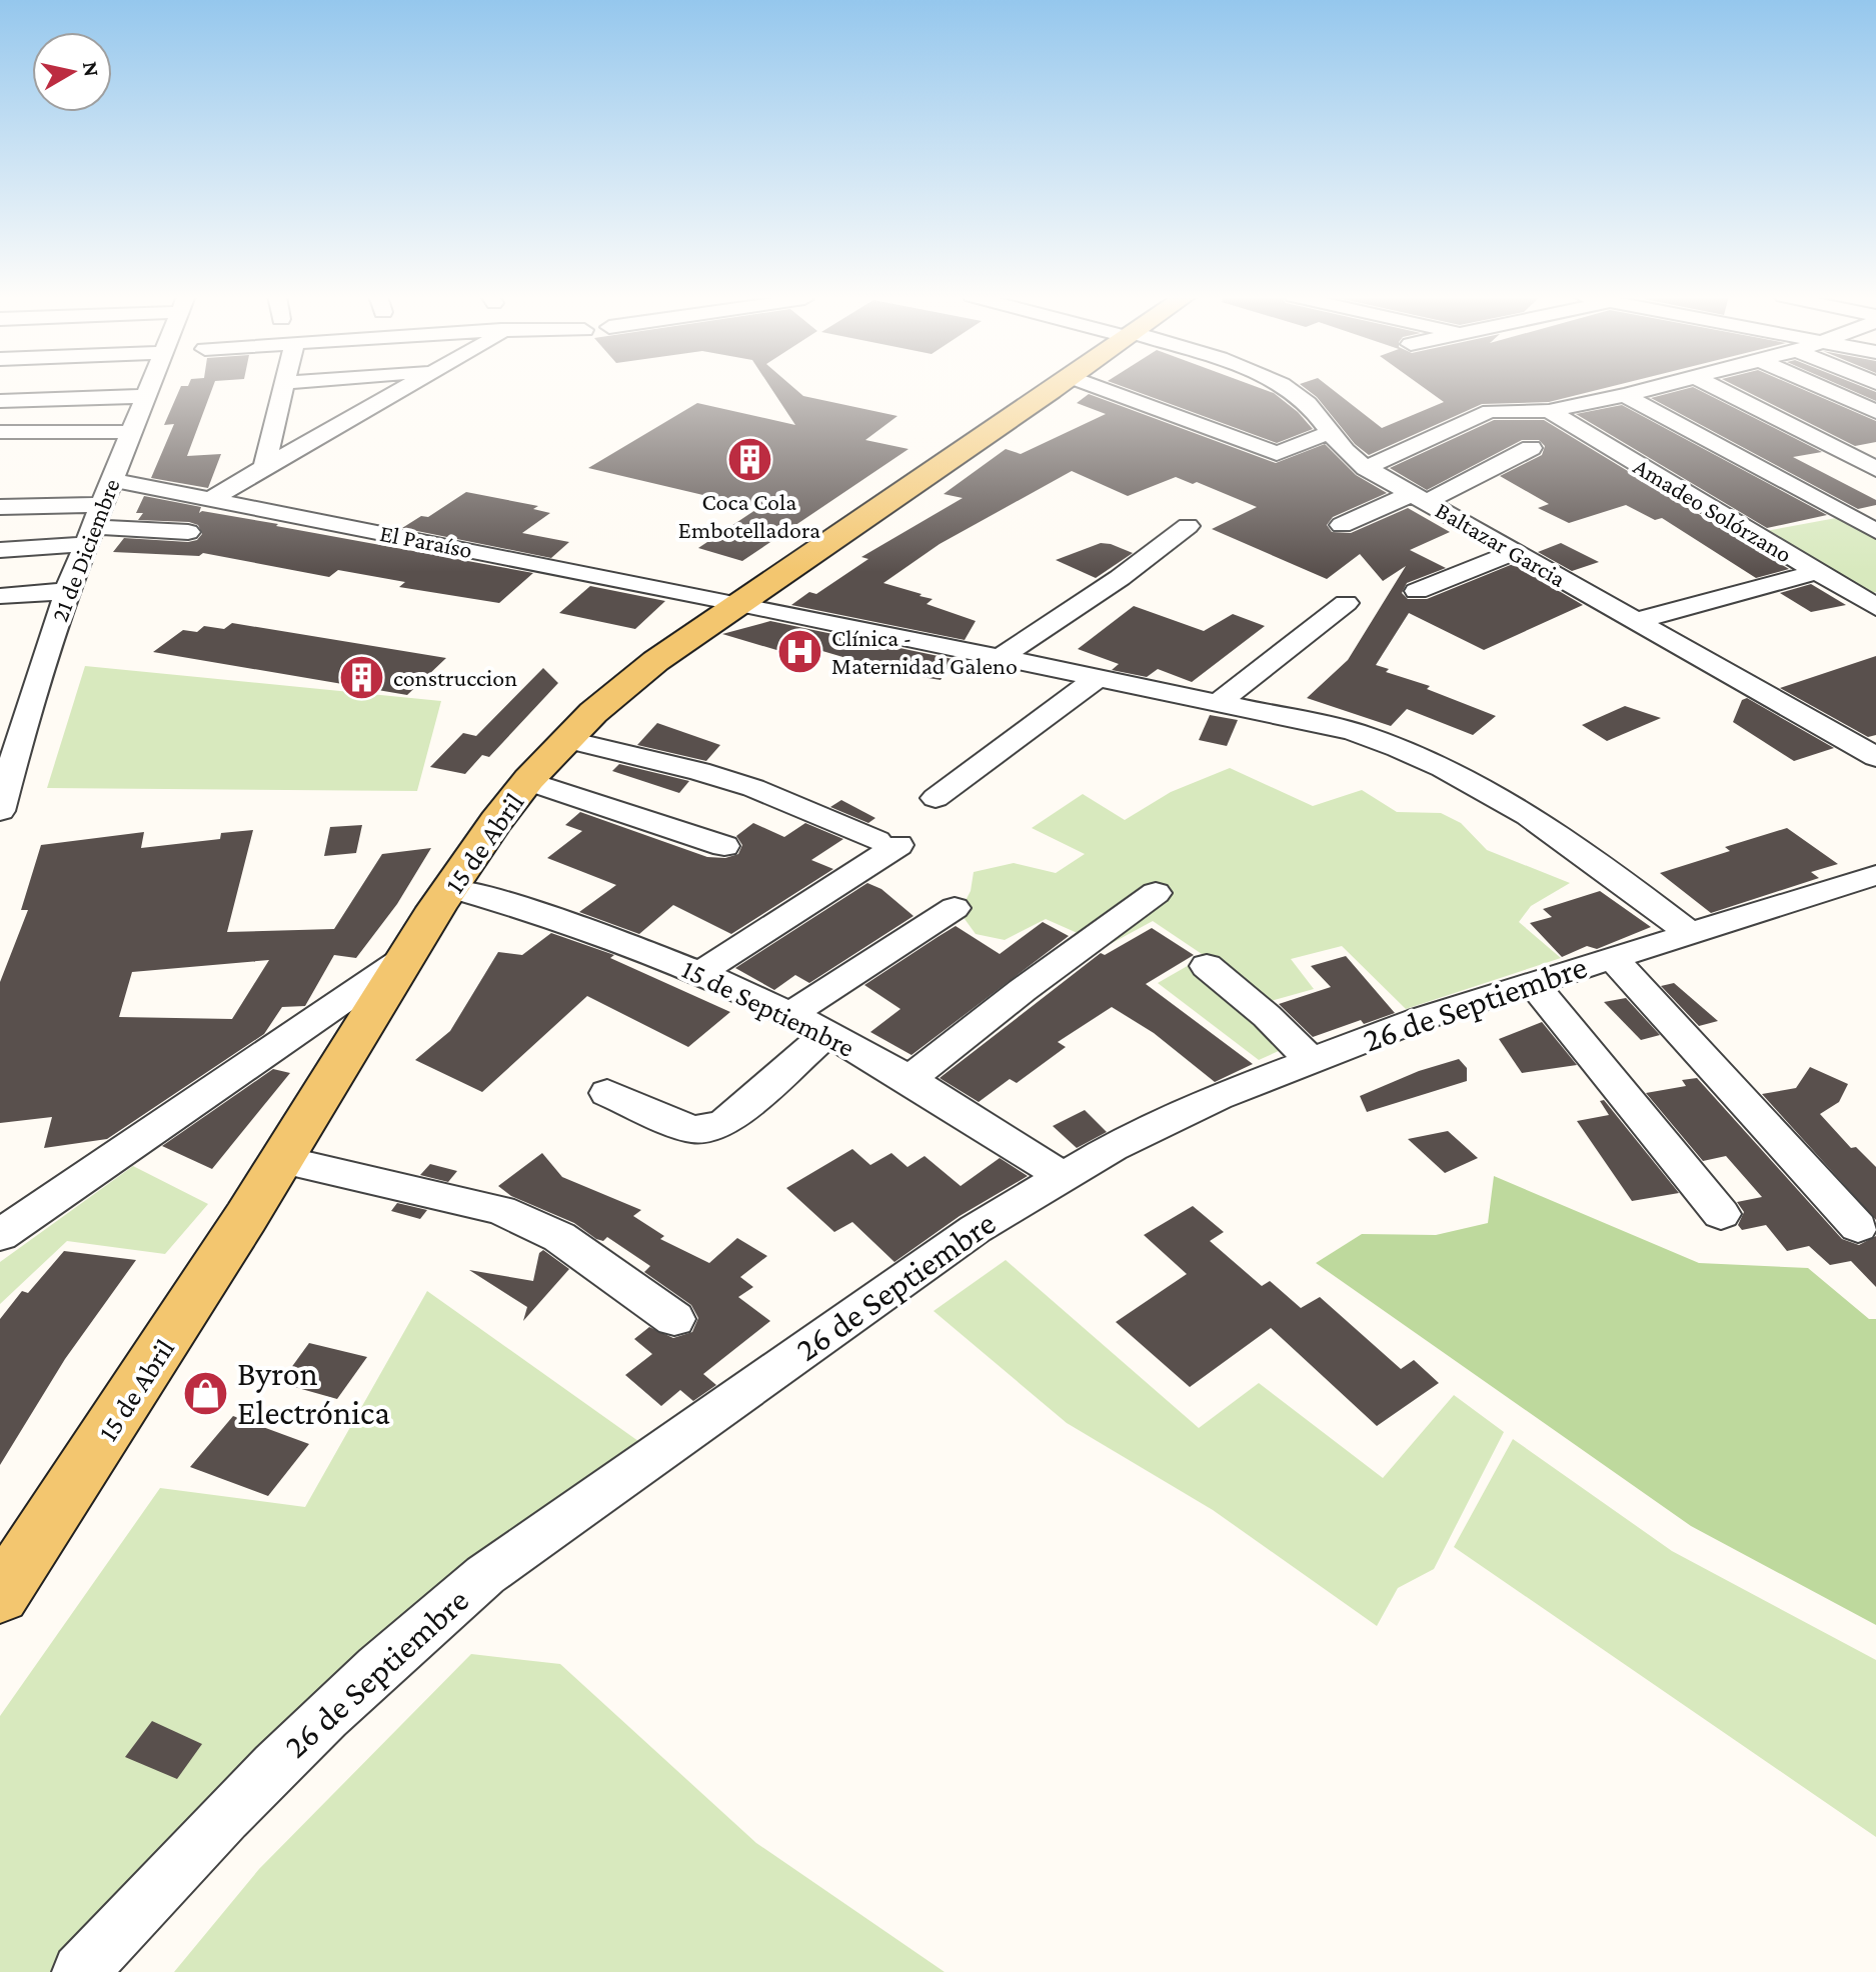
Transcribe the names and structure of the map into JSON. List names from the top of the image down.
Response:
{
  "streets": {
    "main road": ["15 de Abril"],
    "street": [
      "Amadeo Solórzano",
      "El Paraíso",
      "Baltazar Garcia",
      "21 de Diciembre",
      "26 de Septiembre",
      "15 de Septiembre"
    ]
  },
  "crossings": [
    ["El Paraíso", "21 de Diciembre"],
    ["El Paraíso", "15 de Abril"],
    ["El Paraíso", "26 de Septiembre"],
    ["15 de Abril", "15 de Septiembre"],
    ["26 de Septiembre", "15 de Septiembre"]
  ],
  "places": {
    "building": ["Coca Cola Embotelladora", "construccion"],
    "hospital": ["Clínica - Maternidad Galeno"],
    "shop": ["Byron Electrónica"]
  },
  "north": "right"
}
